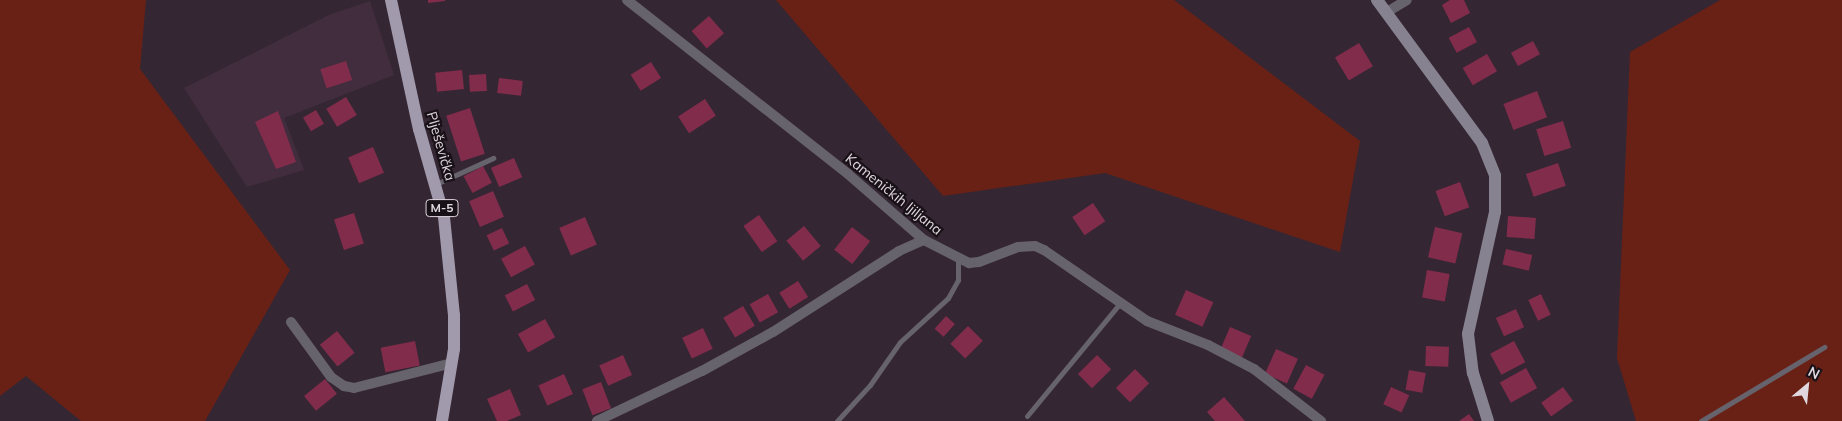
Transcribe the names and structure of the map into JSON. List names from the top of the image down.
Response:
{
  "streets": {
    "main road": ["Plješevička", "M-5"],
    "street": ["Kameničkih ljiljana"]
  },
  "north": "top right"
}
